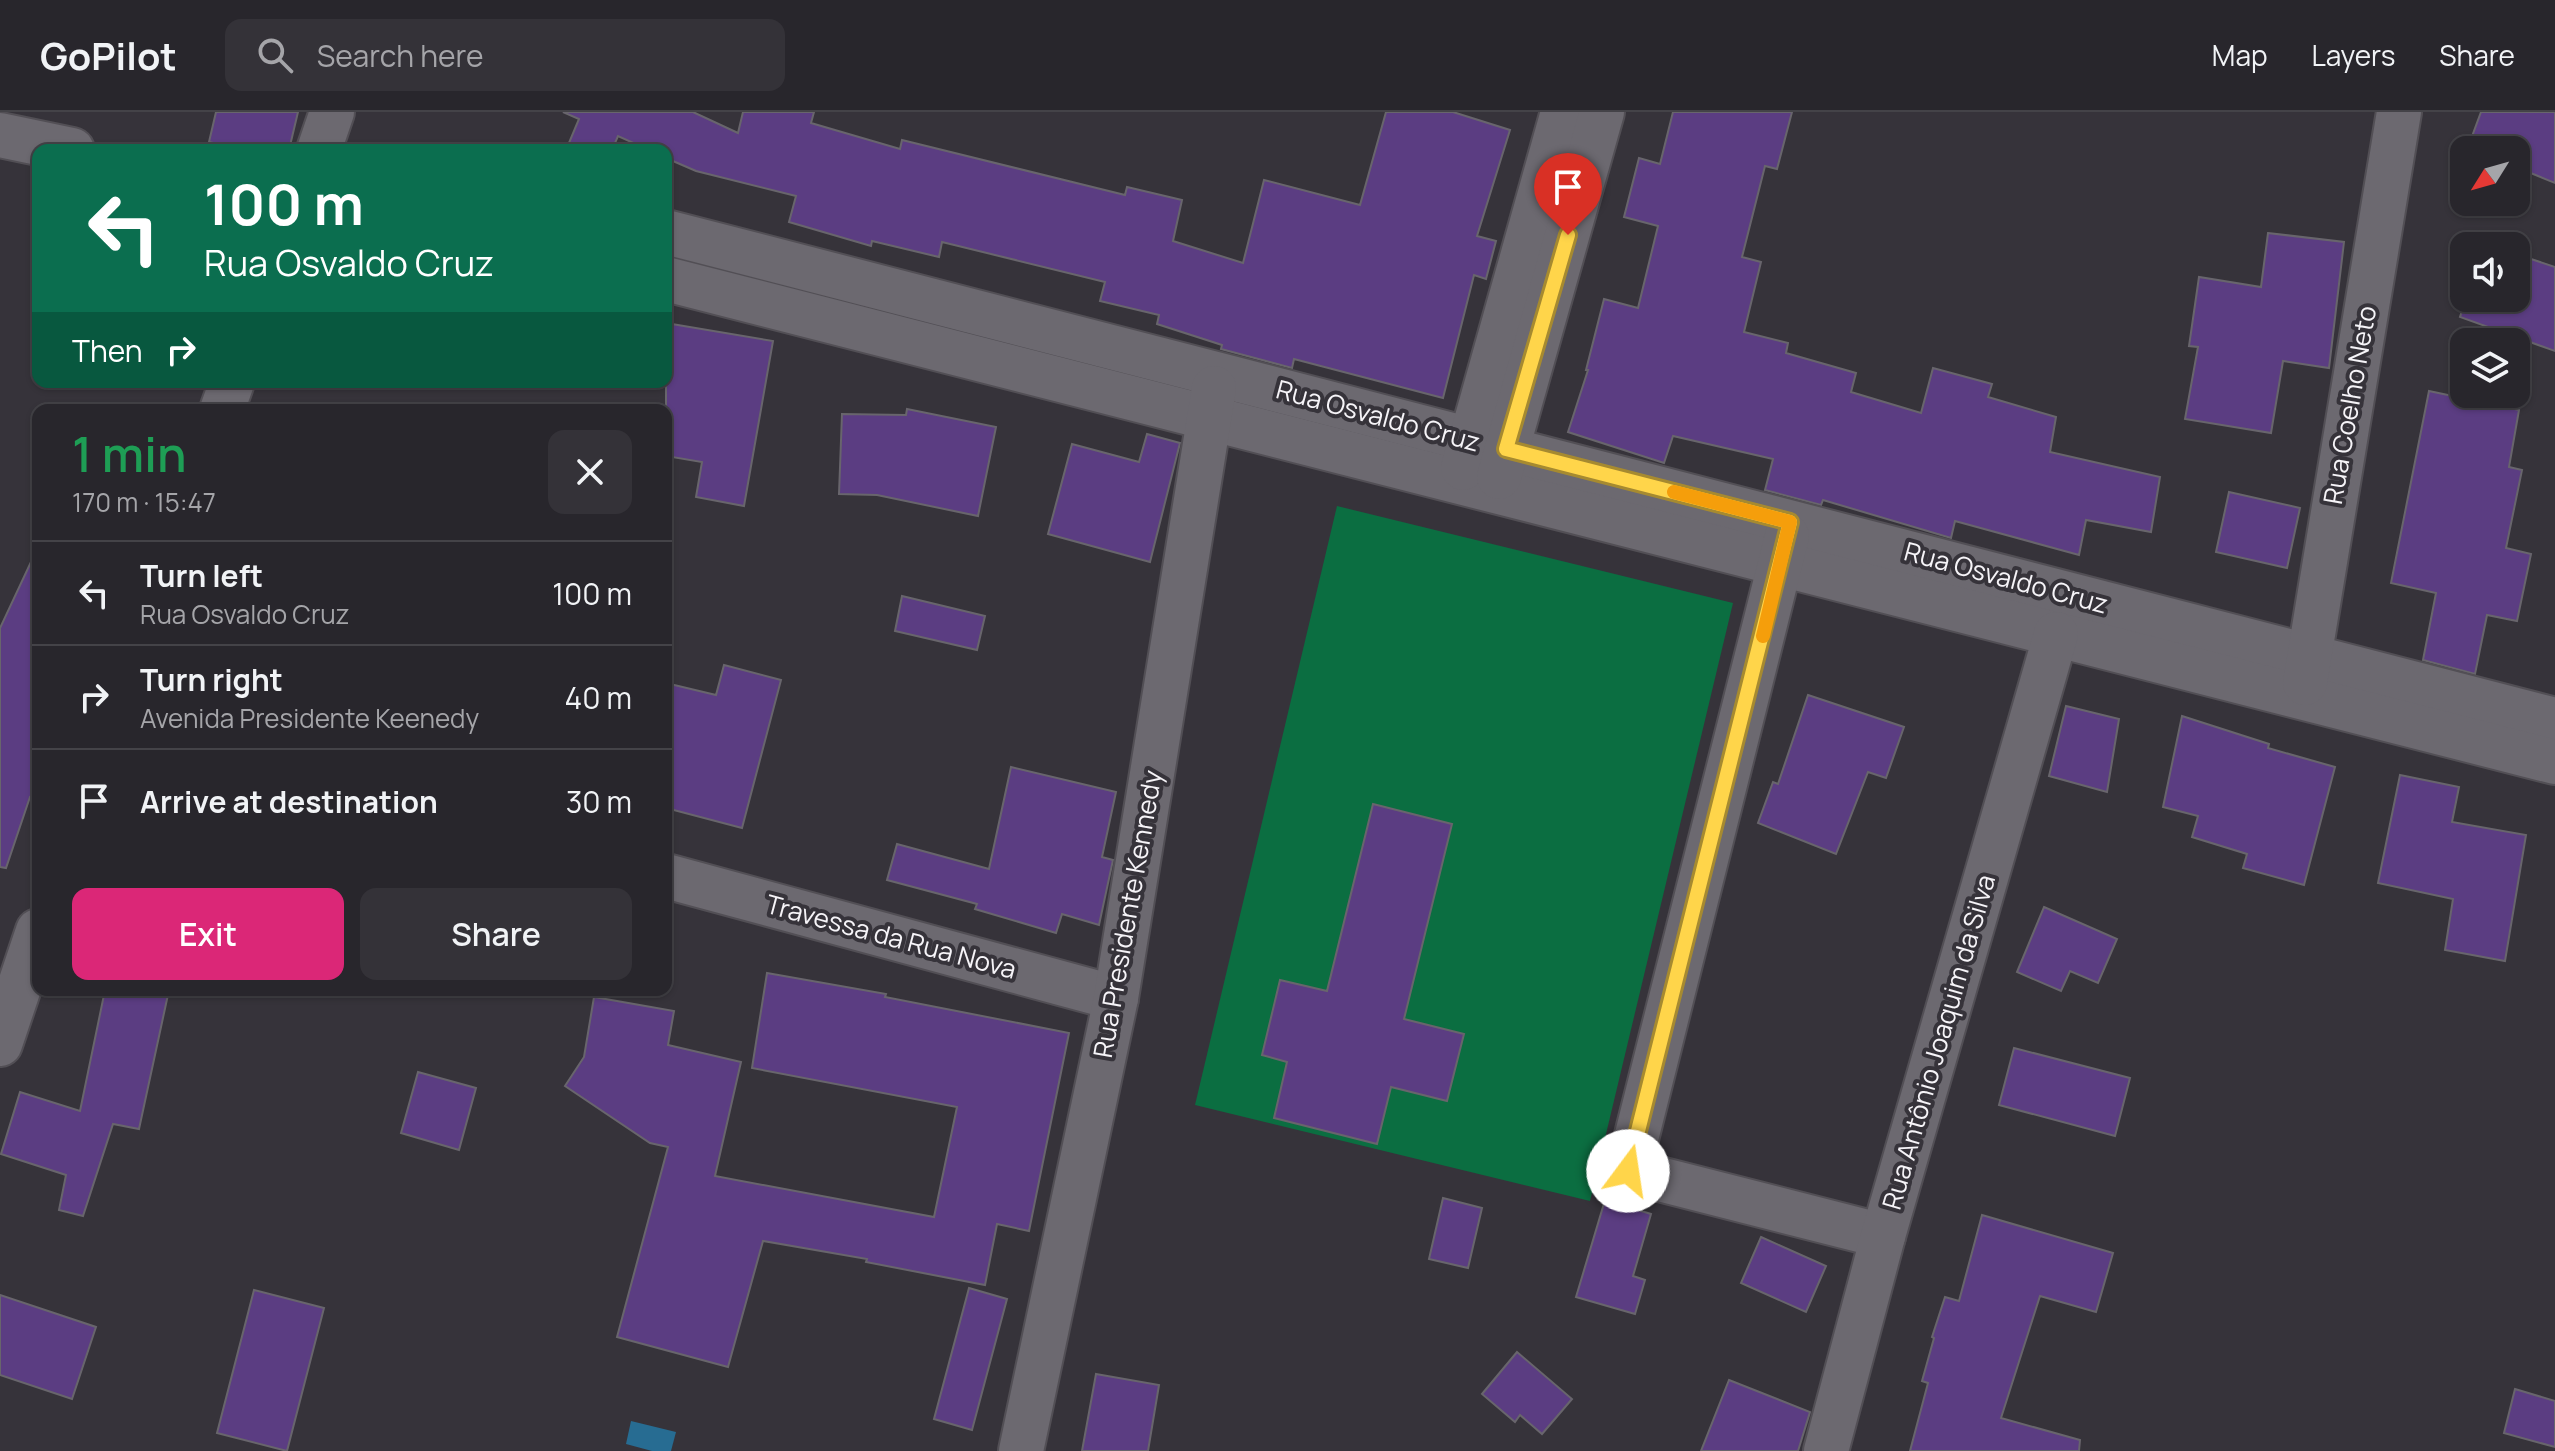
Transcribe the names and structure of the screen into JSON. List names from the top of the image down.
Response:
{
  "streets": {
    "street": [
      "Rua Coelho Neto",
      "Rua Osvaldo Cruz",
      "Rua Presidente Kennedy",
      "Travessa da Rua Nova",
      "Rua Antônio Joaquim da Silva"
    ]
  },
  "crossings": [
    ["Rua Coelho Neto", "Rua Osvaldo Cruz"],
    ["Rua Osvaldo Cruz", "Rua Presidente Kennedy"],
    ["Rua Osvaldo Cruz", "Rua Antônio Joaquim da Silva"],
    ["Rua Presidente Kennedy", "Travessa da Rua Nova"]
  ],
  "north": "bottom left",
  "page": {
    "header": "GoPilot",
    "search": "Search here",
    "nav": ["Map", "Layers", "Share"],
    "turn": ["100 m", "Rua Osvaldo Cruz"],
    "then": "Then",
    "heading": ["1 min", "170 m · 15:47"],
    "list": [
      {
        "name": "Turn left",
        "note": "Rua Osvaldo Cruz",
        "value": "100 m"
      },
      {
        "name": "Turn right",
        "note": "Avenida Presidente Keenedy",
        "value": "40 m"
      },
      {
        "name": "Arrive at destination",
        "value": "30 m"
      }
    ],
    "buttons": ["Exit", "Share"]
  }
}
